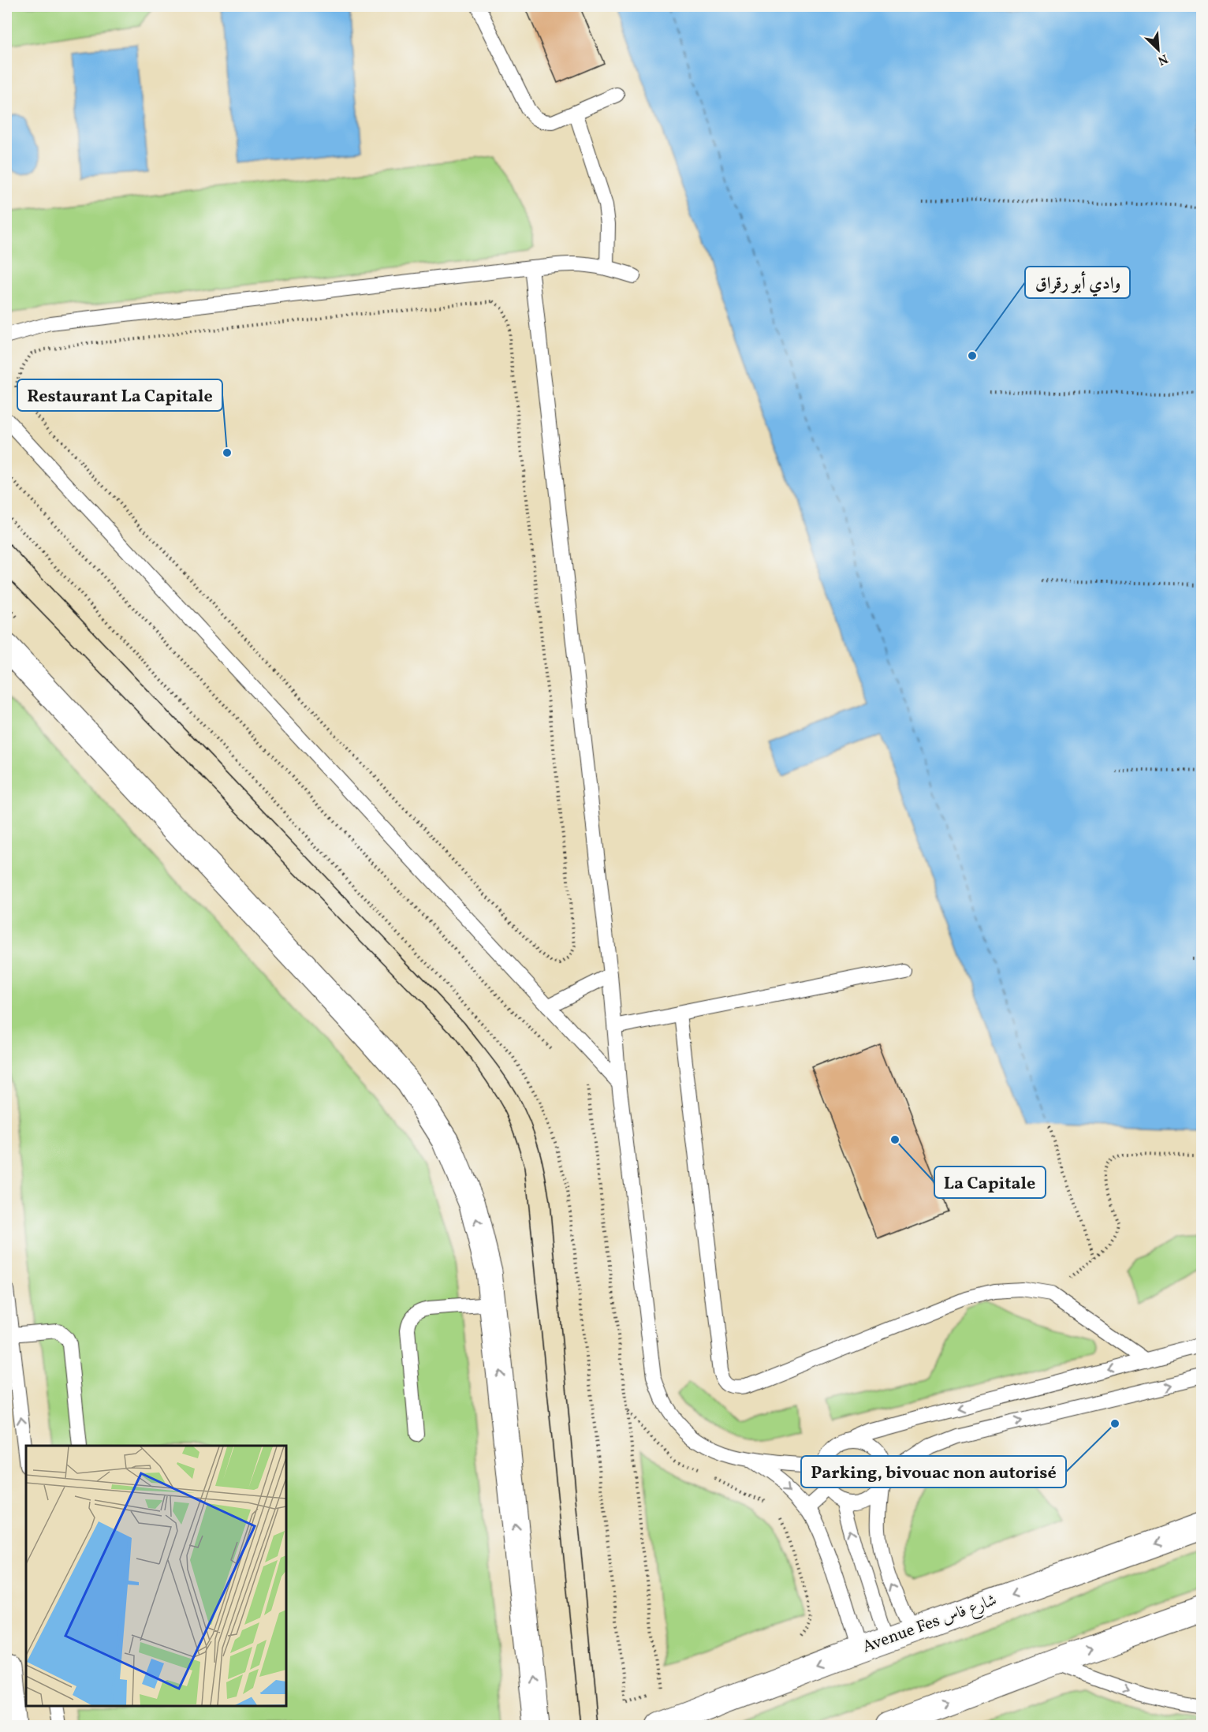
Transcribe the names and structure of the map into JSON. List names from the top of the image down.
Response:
{
  "streets": {
    "street": ["Avenue Fes شارع فاس"]
  },
  "places": [
    "وادي أبو رقراق",
    "Restaurant La Capitale",
    "La Capitale",
    "Parking, bivouac non autorisé"
  ],
  "north": "bottom right"
}
